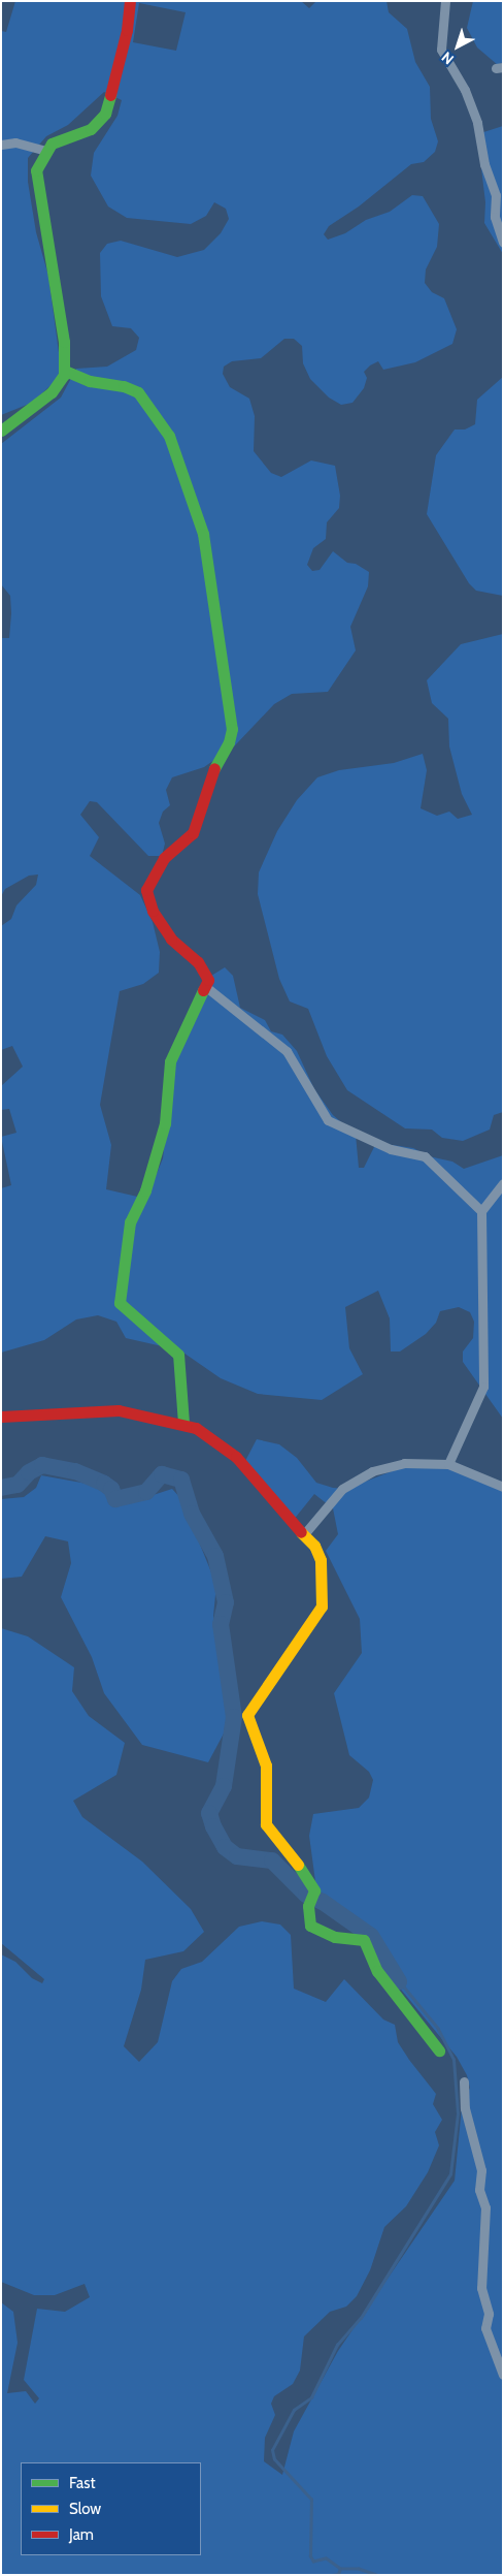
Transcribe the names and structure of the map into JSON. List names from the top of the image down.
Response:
{
  "legend": ["Fast", "Slow", "Jam"],
  "north": "bottom left"
}
